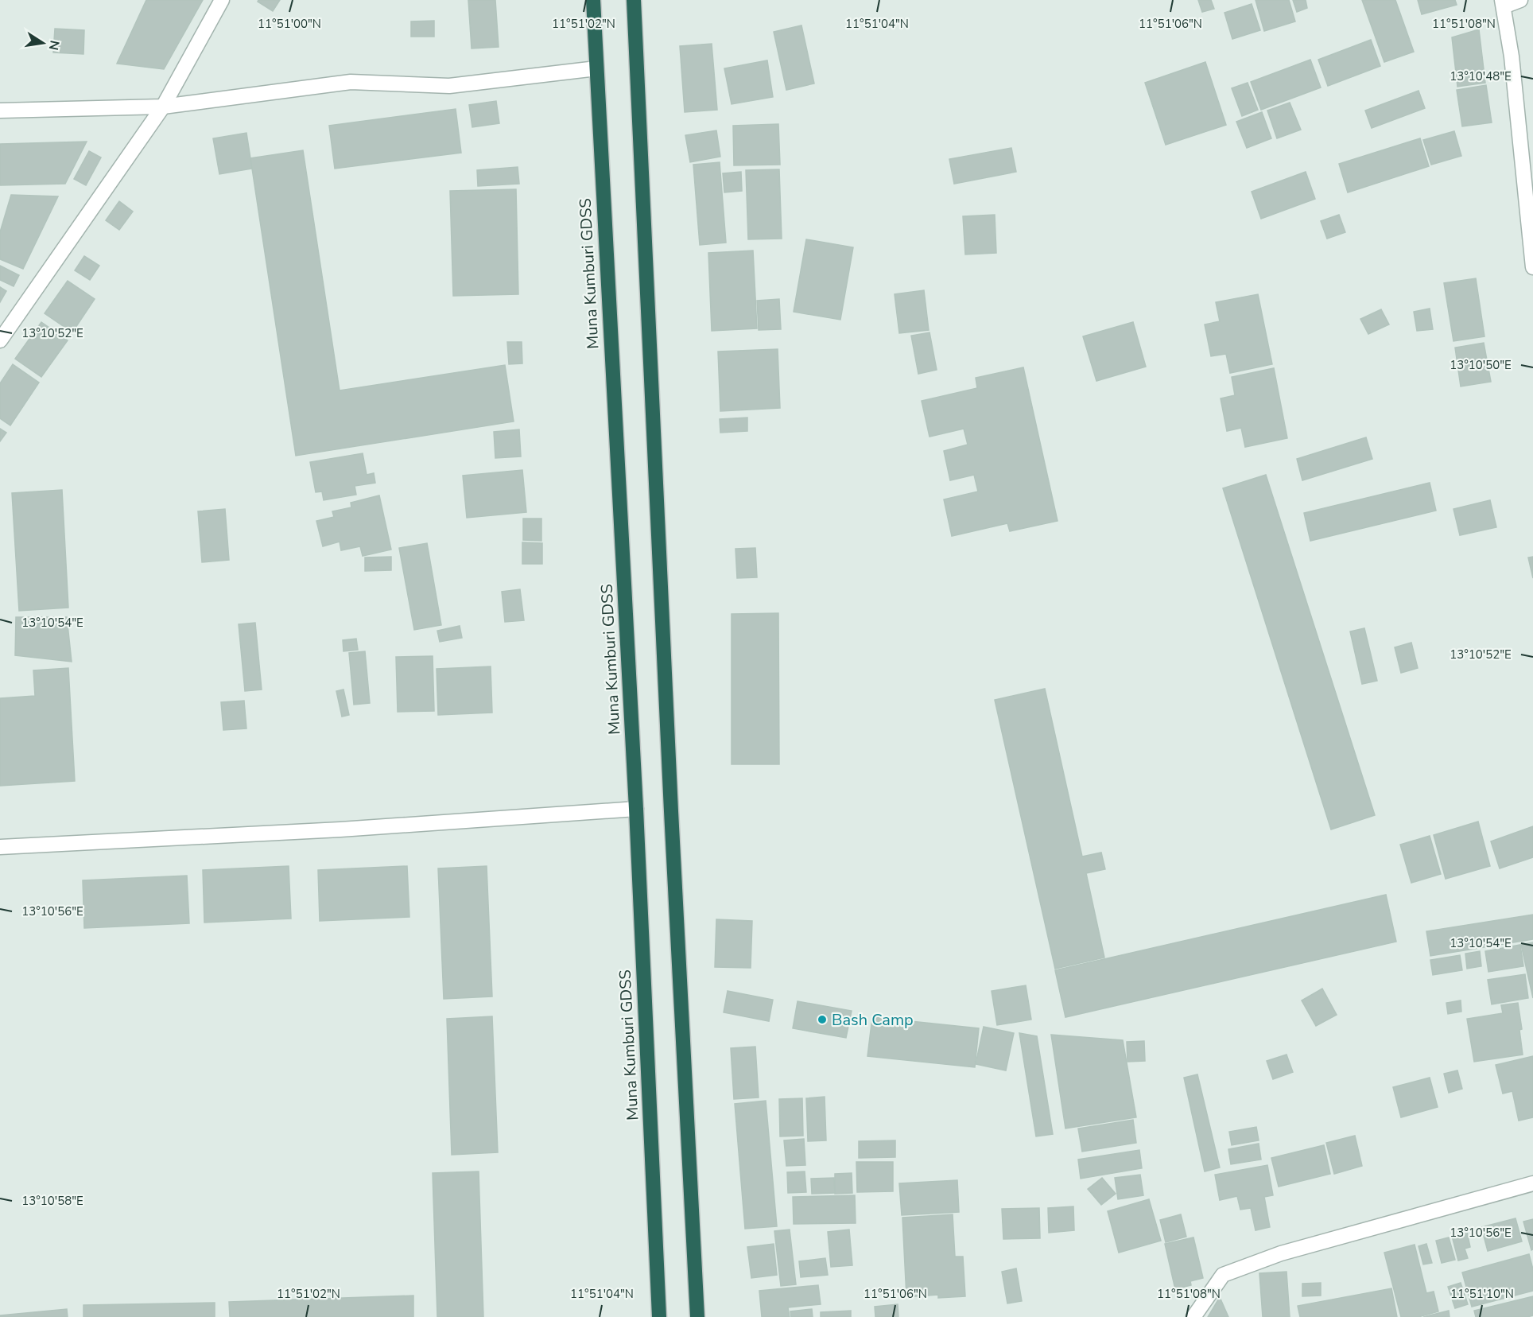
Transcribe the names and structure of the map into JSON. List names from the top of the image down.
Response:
{
  "streets": {
    "highway": ["Muna Kumburi GDSS"]
  },
  "places": ["Bash Camp"],
  "north": "right",
  "coordinates": [
    "11°51'00\"N",
    "11°51'02\"N",
    "11°51'04\"N",
    "11°51'06\"N",
    "11°51'08\"N",
    "13°10'48\"E",
    "13°10'52\"E",
    "13°10'50\"E",
    "13°10'54\"E",
    "13°10'56\"E",
    "13°10'58\"E",
    "11°51'10\"N"
  ]
}
